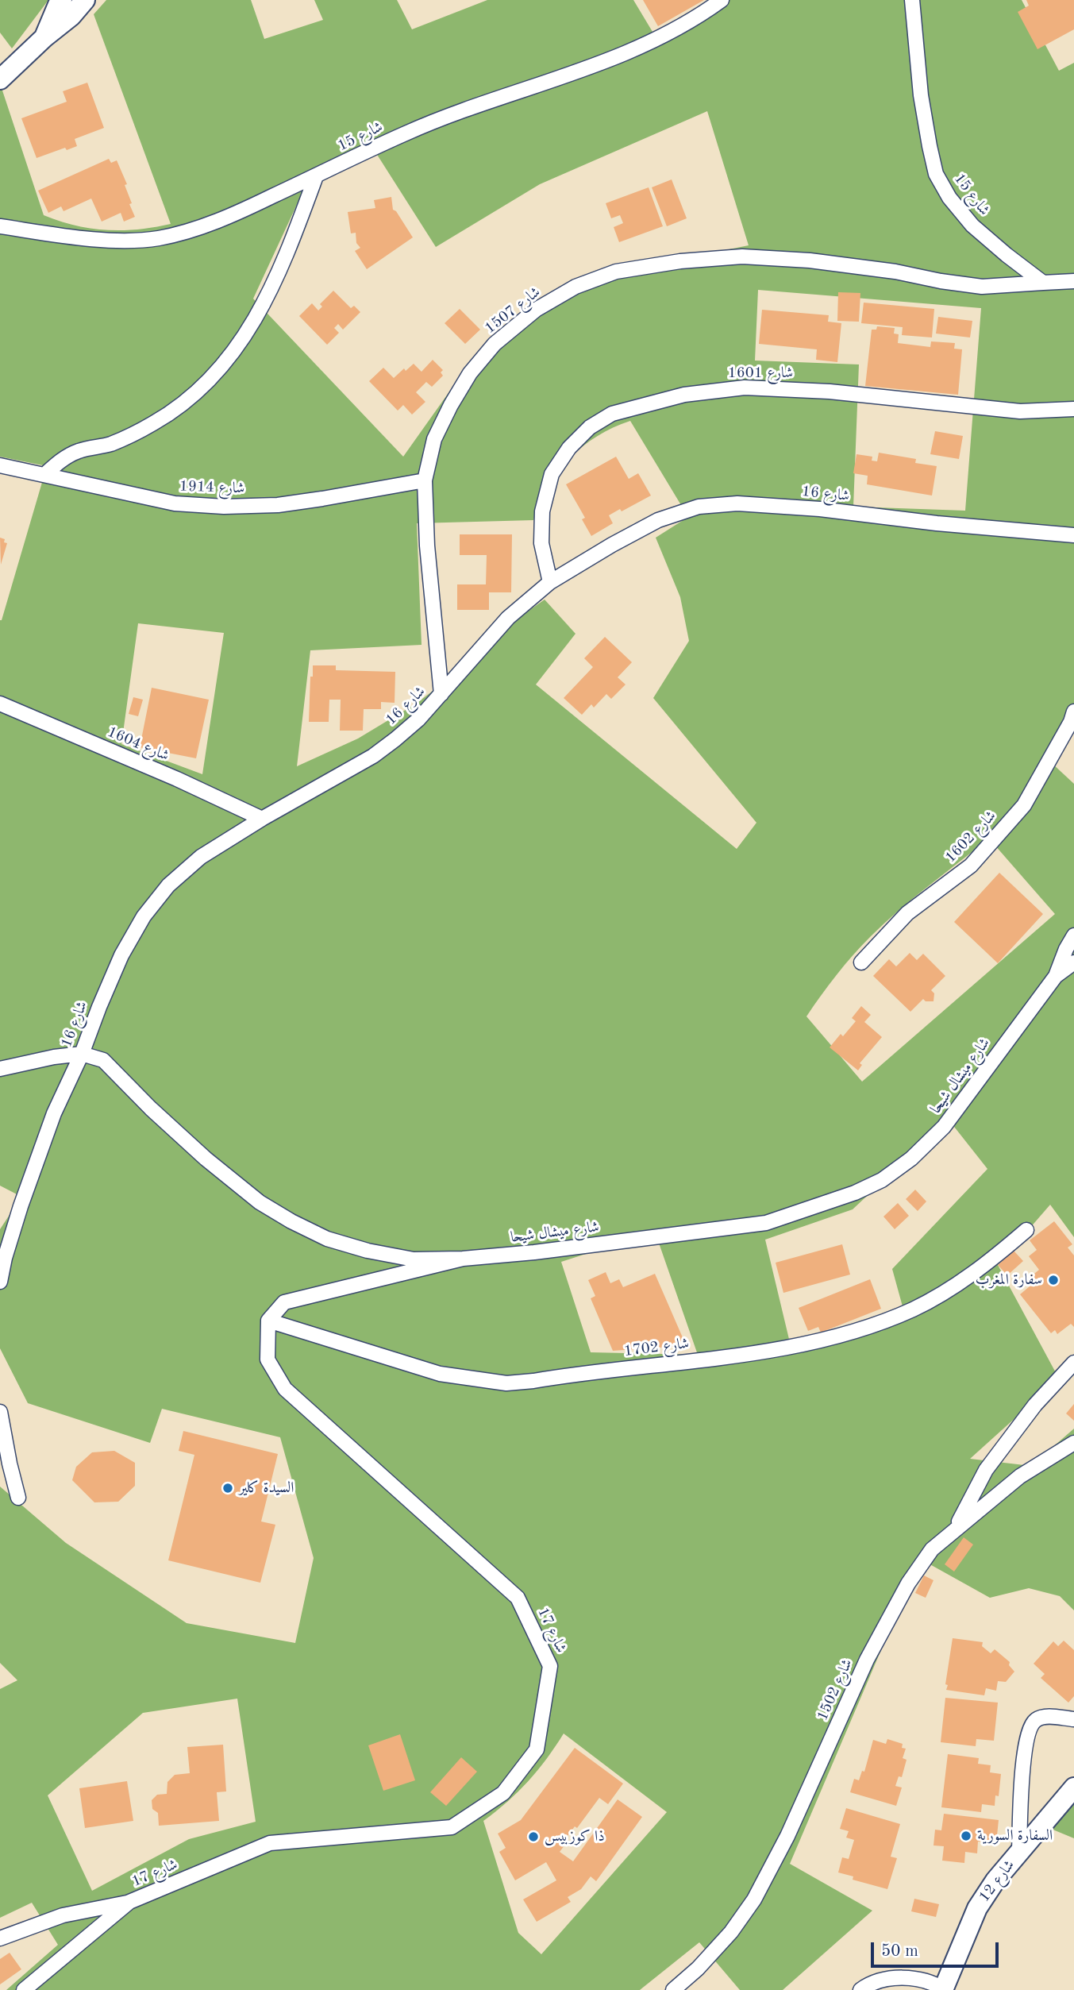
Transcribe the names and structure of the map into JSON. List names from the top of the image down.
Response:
{
  "streets": {
    "main road": ["شارع 12"],
    "street": [
      "شارع 15",
      "شارع 1507",
      "شارع 1601",
      "شارع 1914",
      "شارع 16",
      "شارع 1604",
      "شارع 1602",
      "شارع ميشال شيحا",
      "شارع 1702",
      "شارع 17",
      "شارع 1502"
    ]
  },
  "crossings": [
    ["شارع 15", "شارع 1507"],
    ["شارع 1507", "شارع 1914"],
    ["شارع 1507", "شارع 16"],
    ["شارع 1601", "شارع 16"],
    ["شارع 16", "شارع 1604"],
    ["شارع 16", "شارع ميشال شيحا"],
    ["شارع 1702", "شارع 17"]
  ],
  "places": [
    "سفارة المغرب",
    "السيدة كلير",
    "السفارة السورية",
    "ذا كوزبيس"
  ],
  "scale_bar": "50 m"
}
